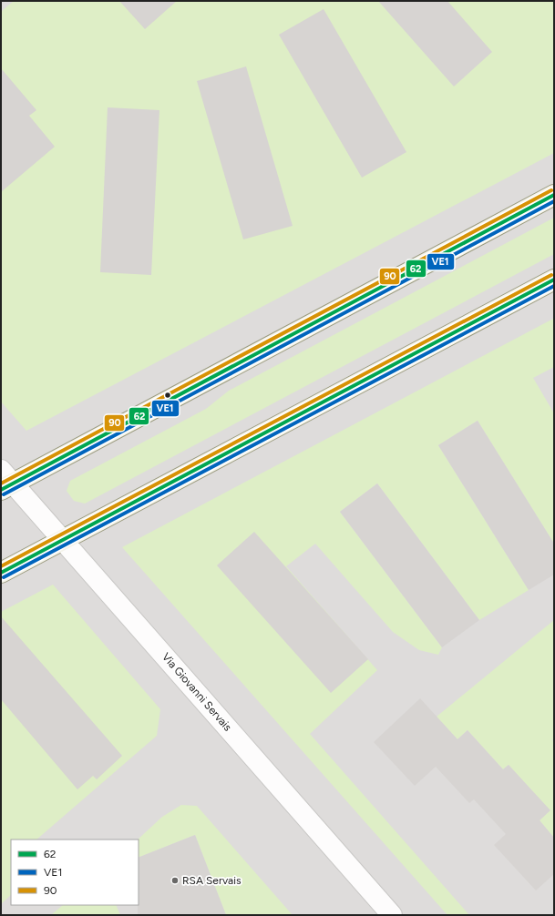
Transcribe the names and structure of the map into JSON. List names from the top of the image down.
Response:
{
  "streets": {
    "street": ["Via Giovanni Servais"]
  },
  "places": ["RSA Servais"],
  "lines": ["transit line 90", "transit line 62", "transit line VE1"],
  "legend": ["62", "VE1", "90"]
}
